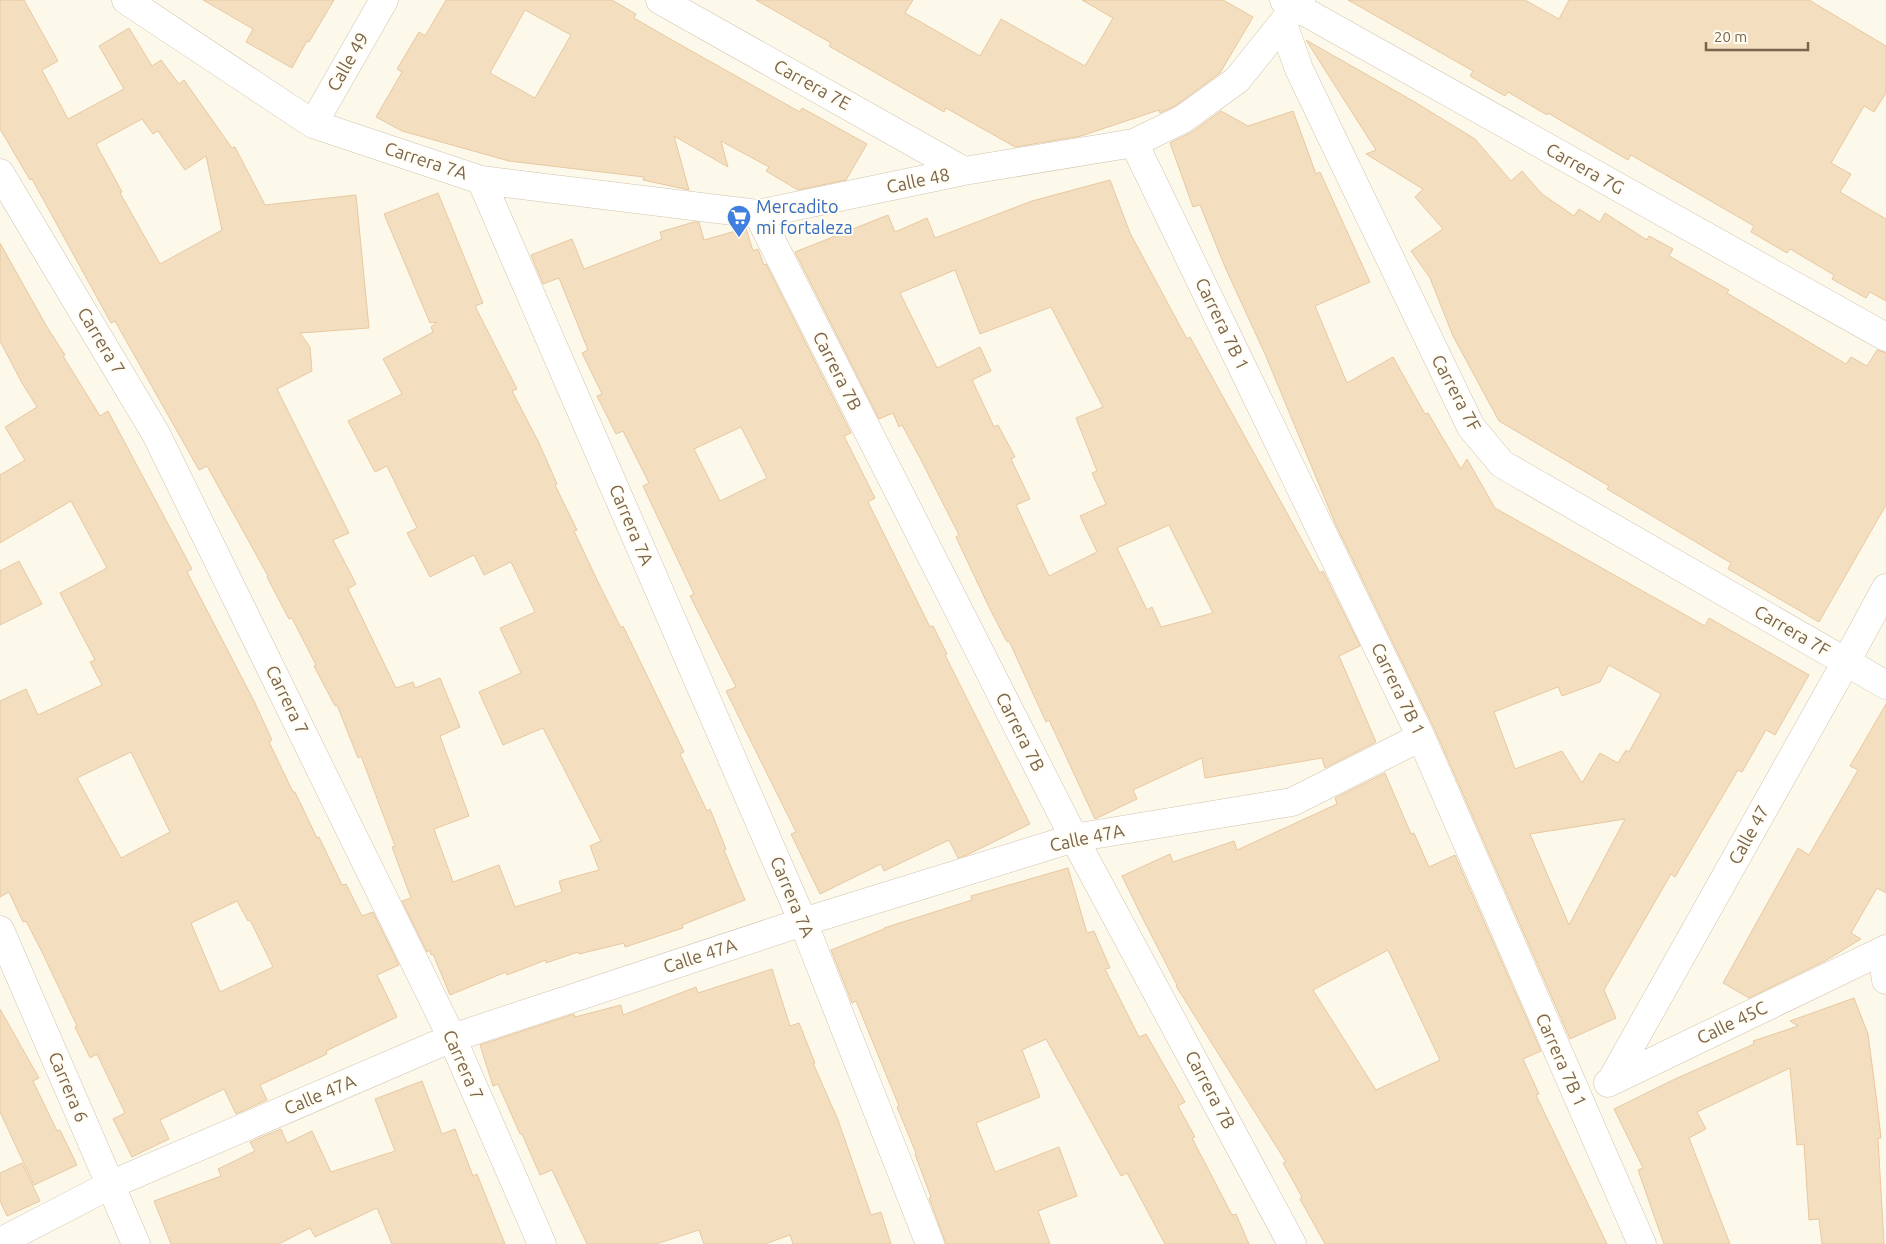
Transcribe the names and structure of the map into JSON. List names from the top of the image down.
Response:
{
  "streets": {
    "street": [
      "Calle 49",
      "Carrera 7E",
      "Carrera 7A",
      "Carrera 7G",
      "Calle 48",
      "Carrera 7B 1",
      "Carrera 7",
      "Carrera 7B",
      "Carrera 7F",
      "Calle 47",
      "Calle 47A",
      "Calle 45C",
      "Carrera 6"
    ]
  },
  "crossings": [
    ["Calle 49", "Carrera 7A"],
    ["Carrera 7E", "Calle 48"],
    ["Carrera 7A", "Calle 48"],
    ["Carrera 7A", "Calle 47A"],
    ["Carrera 7G", "Calle 48"],
    ["Carrera 7G", "Carrera 7F"],
    ["Calle 48", "Carrera 7B 1"],
    ["Calle 48", "Carrera 7B"],
    ["Calle 48", "Carrera 7F"],
    ["Carrera 7B 1", "Calle 47A"],
    ["Carrera 7B 1", "Calle 45C"],
    ["Carrera 7", "Calle 47A"],
    ["Carrera 7B", "Calle 47A"],
    ["Carrera 7F", "Calle 47"],
    ["Calle 47", "Calle 45C"],
    ["Calle 47A", "Carrera 6"]
  ],
  "places": {
    "supermarket": ["Mercadito mi fortaleza"]
  },
  "scale_bar": "20 m"
}
